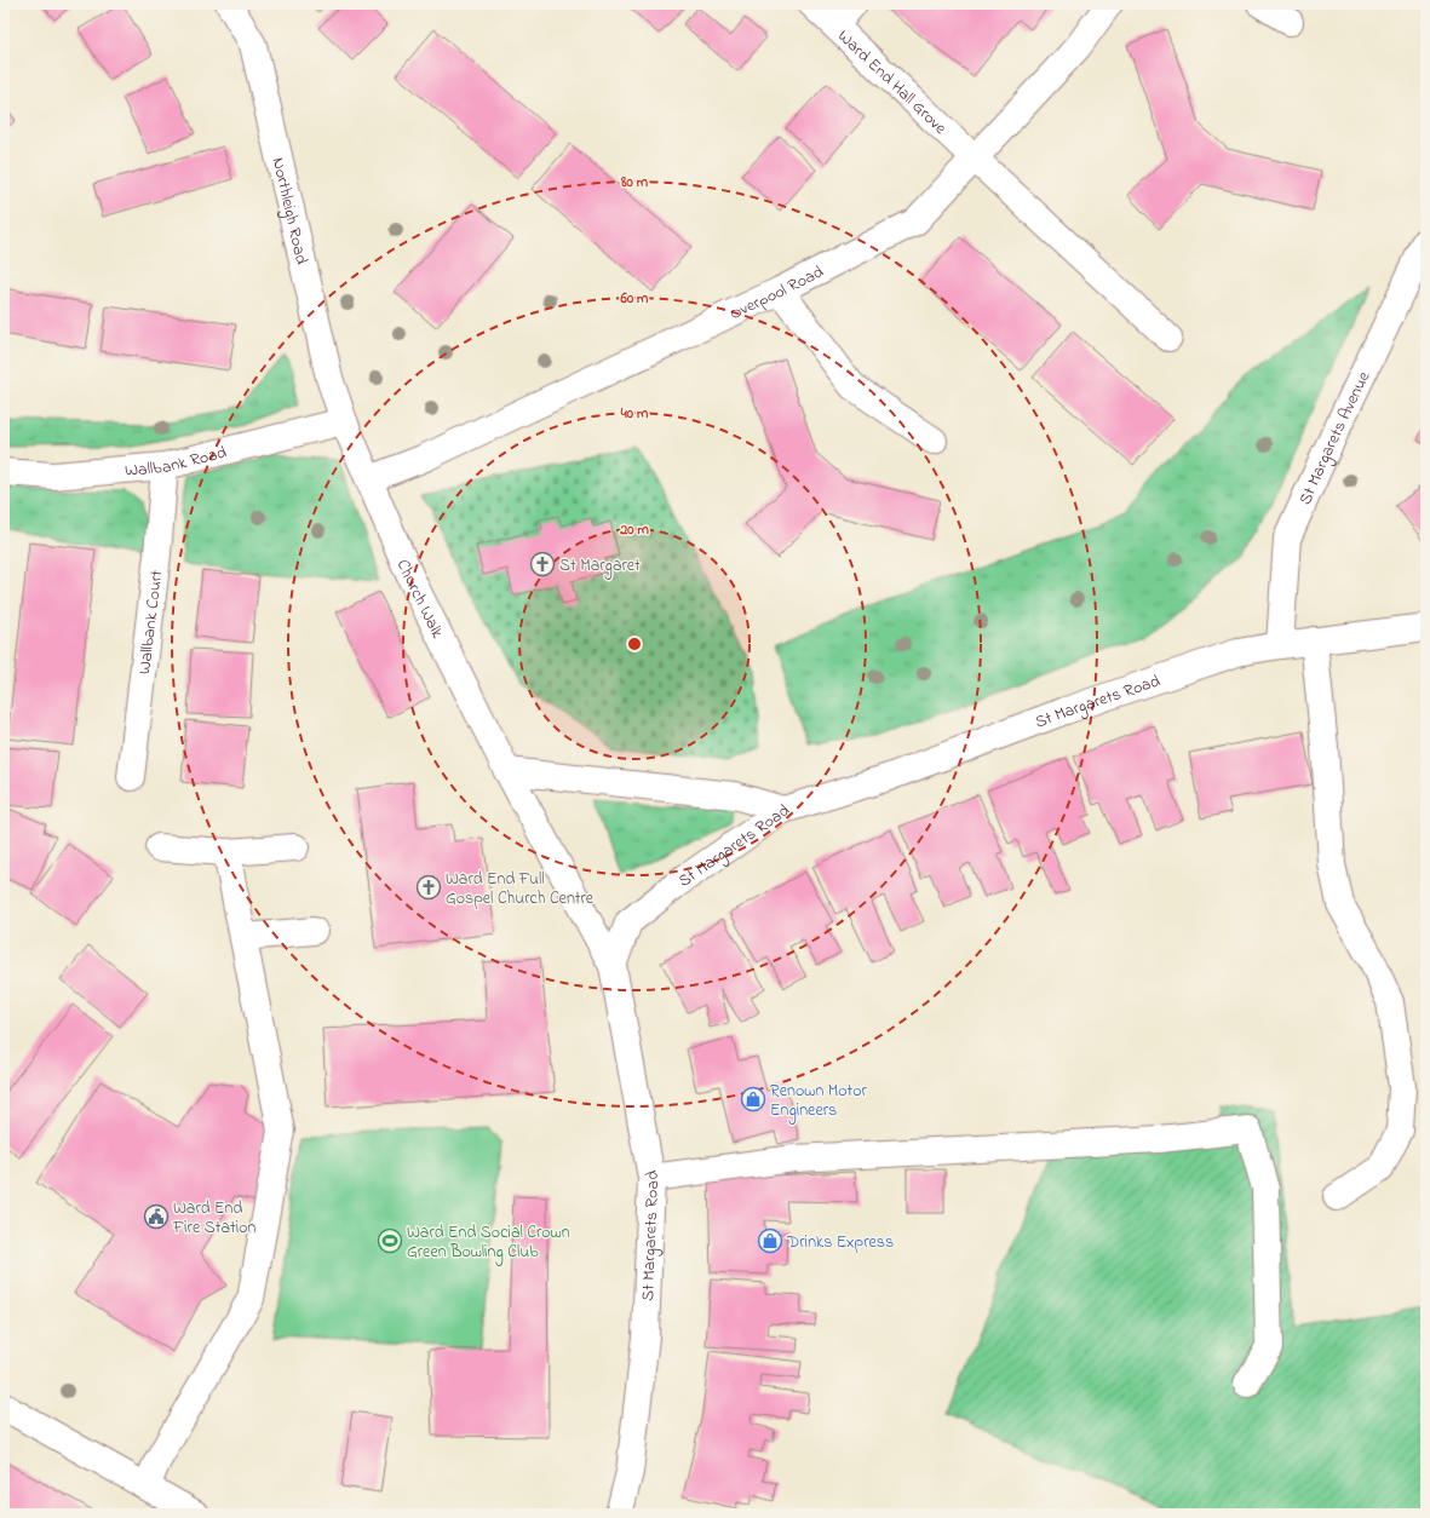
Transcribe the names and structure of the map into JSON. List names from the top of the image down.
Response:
{
  "streets": {
    "street": [
      "Ward End Hall Grove",
      "Northleigh Road",
      "Overpool Road",
      "St Margarets Avenue",
      "Wallbank Road",
      "Church Walk",
      "Wallbank Court",
      "St Margarets Road"
    ]
  },
  "crossings": [
    ["Ward End Hall Grove", "Overpool Road"],
    ["Northleigh Road", "Wallbank Road"],
    ["Northleigh Road", "Church Walk"],
    ["Overpool Road", "Church Walk"],
    ["St Margarets Avenue", "St Margarets Road"],
    ["Wallbank Road", "Church Walk"],
    ["Wallbank Road", "Wallbank Court"],
    ["Church Walk", "St Margarets Road"]
  ],
  "places": {
    "church": ["St Margaret", "Ward End Full Gospel Church Centre"],
    "shop": ["Renown Motor Engineers", "Drinks Express"],
    "public building": ["Ward End Fire Station"],
    "sports": ["Ward End Social Crown Green Bowling Club"]
  },
  "rings": [
    "80 m",
    "60 m",
    "40 m",
    "20 m"
  ]
}
